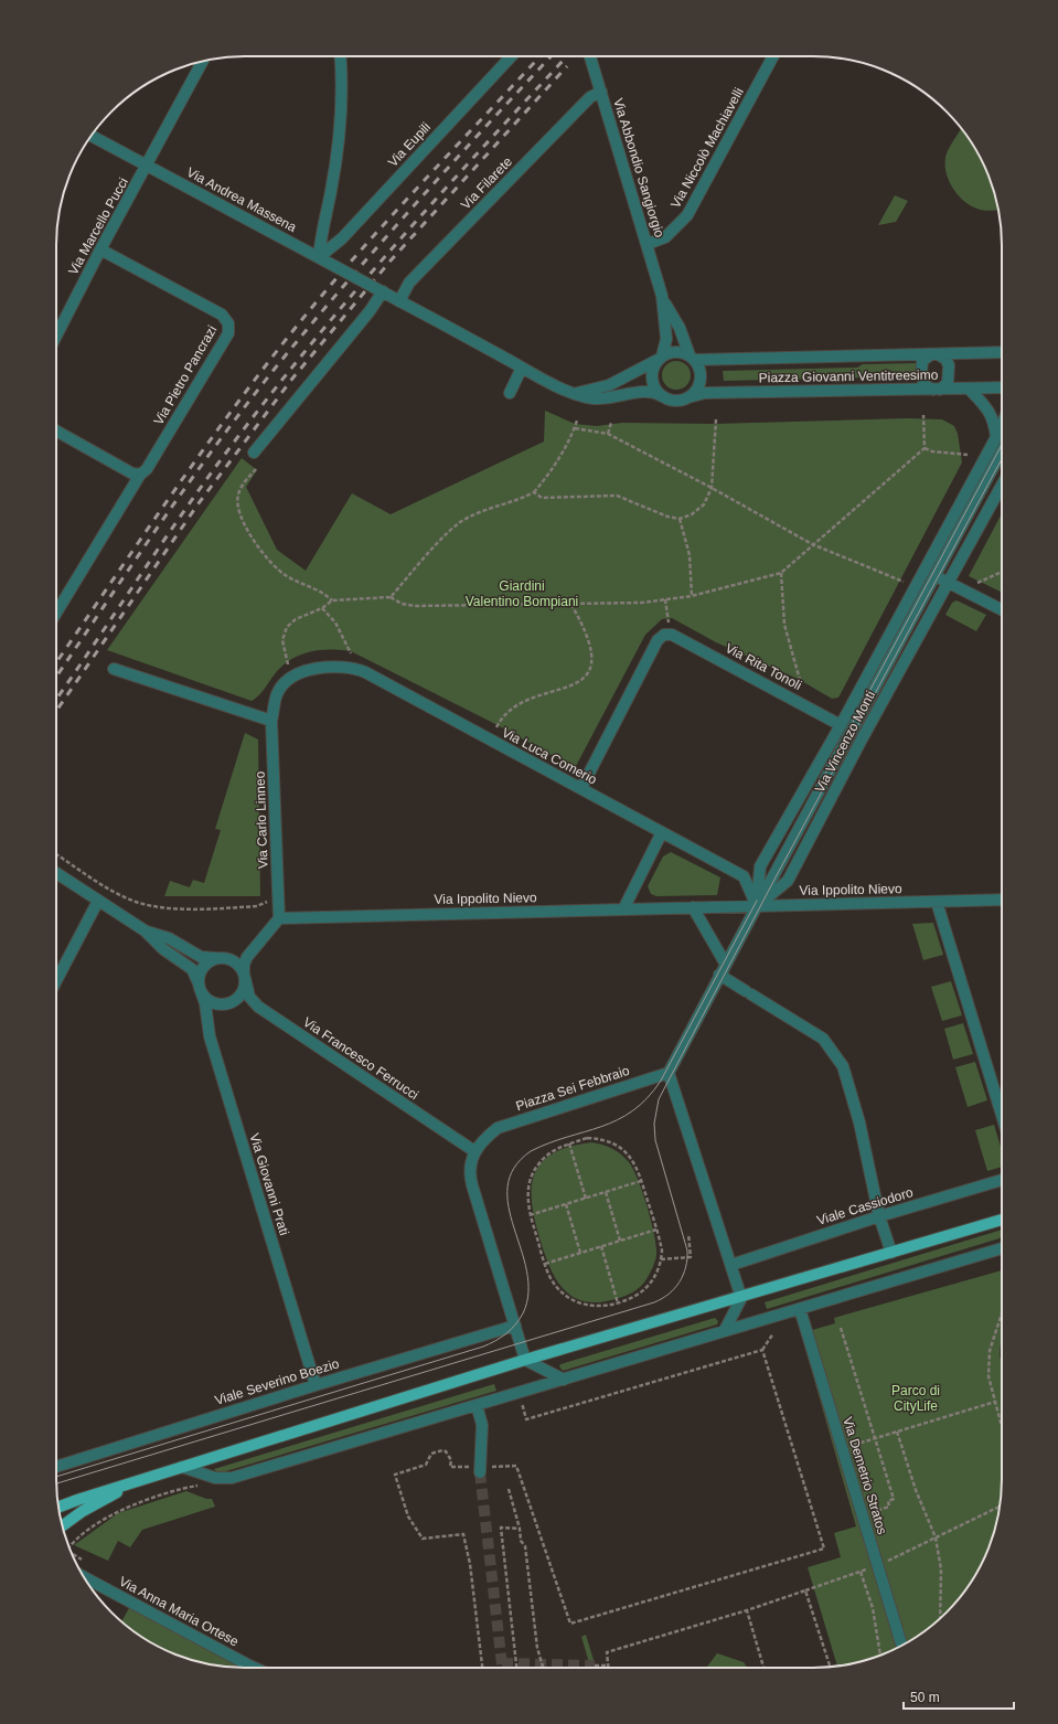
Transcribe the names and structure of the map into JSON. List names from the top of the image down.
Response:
{
  "streets": {
    "street": [
      "Via Eupili",
      "Via Niccolò Machiavelli",
      "Via Abbondio Sangiorgio",
      "Via Filarete",
      "Via Andrea Massena",
      "Via Marcello Pucci",
      "Via Pietro Pancrazi",
      "Piazza Giovanni Ventitreesimo",
      "Via Rita Tonoli",
      "Via Vincenzo Monti",
      "Via Luca Comerio",
      "Via Carlo Linneo",
      "Via Ippolito Nievo",
      "Via Francesco Ferrucci",
      "Piazza Sei Febbraio",
      "Via Giovanni Prati",
      "Viale Cassiodoro",
      "Viale Severino Boezio",
      "Via Demetrio Stratos",
      "Via Anna Maria Ortese"
    ]
  },
  "crossings": [
    ["Via Eupili", "Via Andrea Massena"],
    ["Via Niccolò Machiavelli", "Via Abbondio Sangiorgio"],
    ["Via Abbondio Sangiorgio", "Via Filarete"],
    ["Via Abbondio Sangiorgio", "Via Andrea Massena"],
    ["Via Abbondio Sangiorgio", "Piazza Giovanni Ventitreesimo"],
    ["Via Filarete", "Via Andrea Massena"],
    ["Via Andrea Massena", "Via Marcello Pucci"],
    ["Via Andrea Massena", "Piazza Giovanni Ventitreesimo"],
    ["Via Marcello Pucci", "Via Pietro Pancrazi"],
    ["Via Rita Tonoli", "Via Vincenzo Monti"],
    ["Via Rita Tonoli", "Via Luca Comerio"],
    ["Via Vincenzo Monti", "Via Luca Comerio"],
    ["Via Vincenzo Monti", "Via Ippolito Nievo"],
    ["Via Vincenzo Monti", "Piazza Sei Febbraio"],
    ["Via Luca Comerio", "Via Carlo Linneo"],
    ["Via Luca Comerio", "Via Ippolito Nievo"],
    ["Via Carlo Linneo", "Via Ippolito Nievo"],
    ["Via Carlo Linneo", "Via Francesco Ferrucci"],
    ["Via Ippolito Nievo", "Via Francesco Ferrucci"],
    ["Via Francesco Ferrucci", "Piazza Sei Febbraio"],
    ["Via Francesco Ferrucci", "Via Giovanni Prati"],
    ["Via Giovanni Prati", "Viale Severino Boezio"]
  ],
  "parks": ["Giardini Valentino Bompiani", "Parco di CityLife"],
  "scale_bar": "50 m"
}
